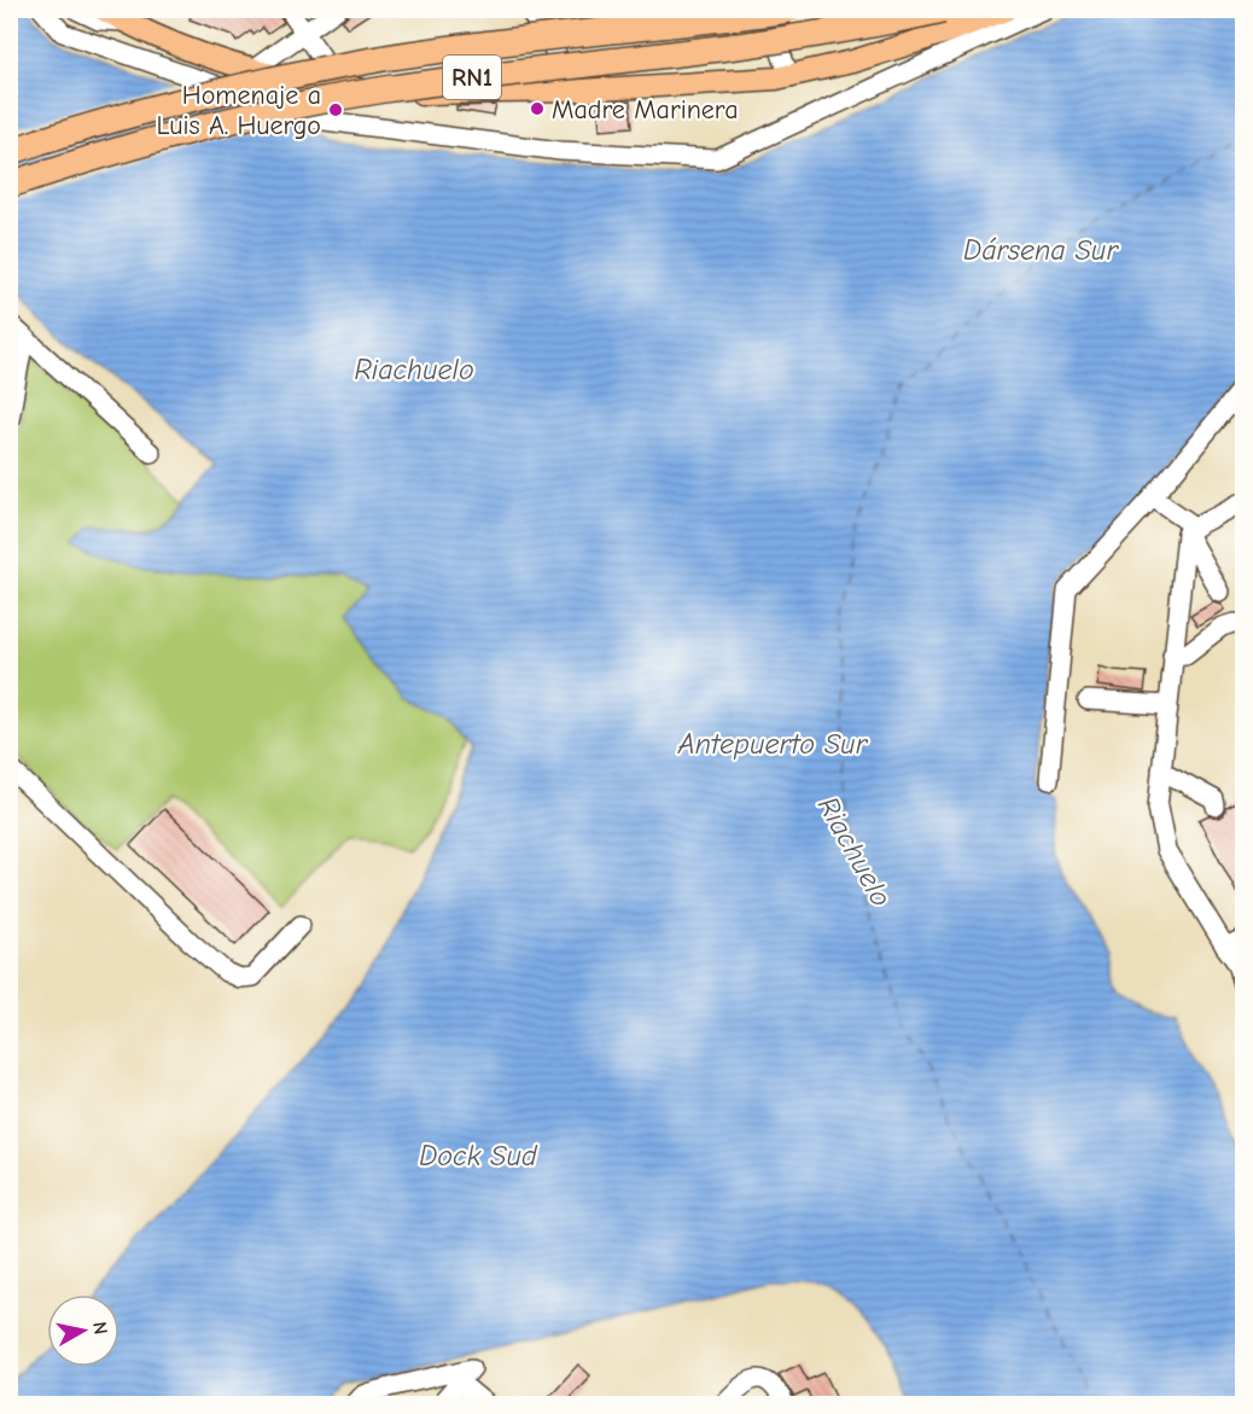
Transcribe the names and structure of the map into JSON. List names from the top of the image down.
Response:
{
  "streets": {
    "highway": ["RN1"]
  },
  "water": [
    "Dársena Sur",
    "Riachuelo",
    "Antepuerto Sur",
    "Dock Sud"
  ],
  "places": ["Madre Marinera", "Homenaje a Luis A. Huergo"],
  "north": "right"
}
